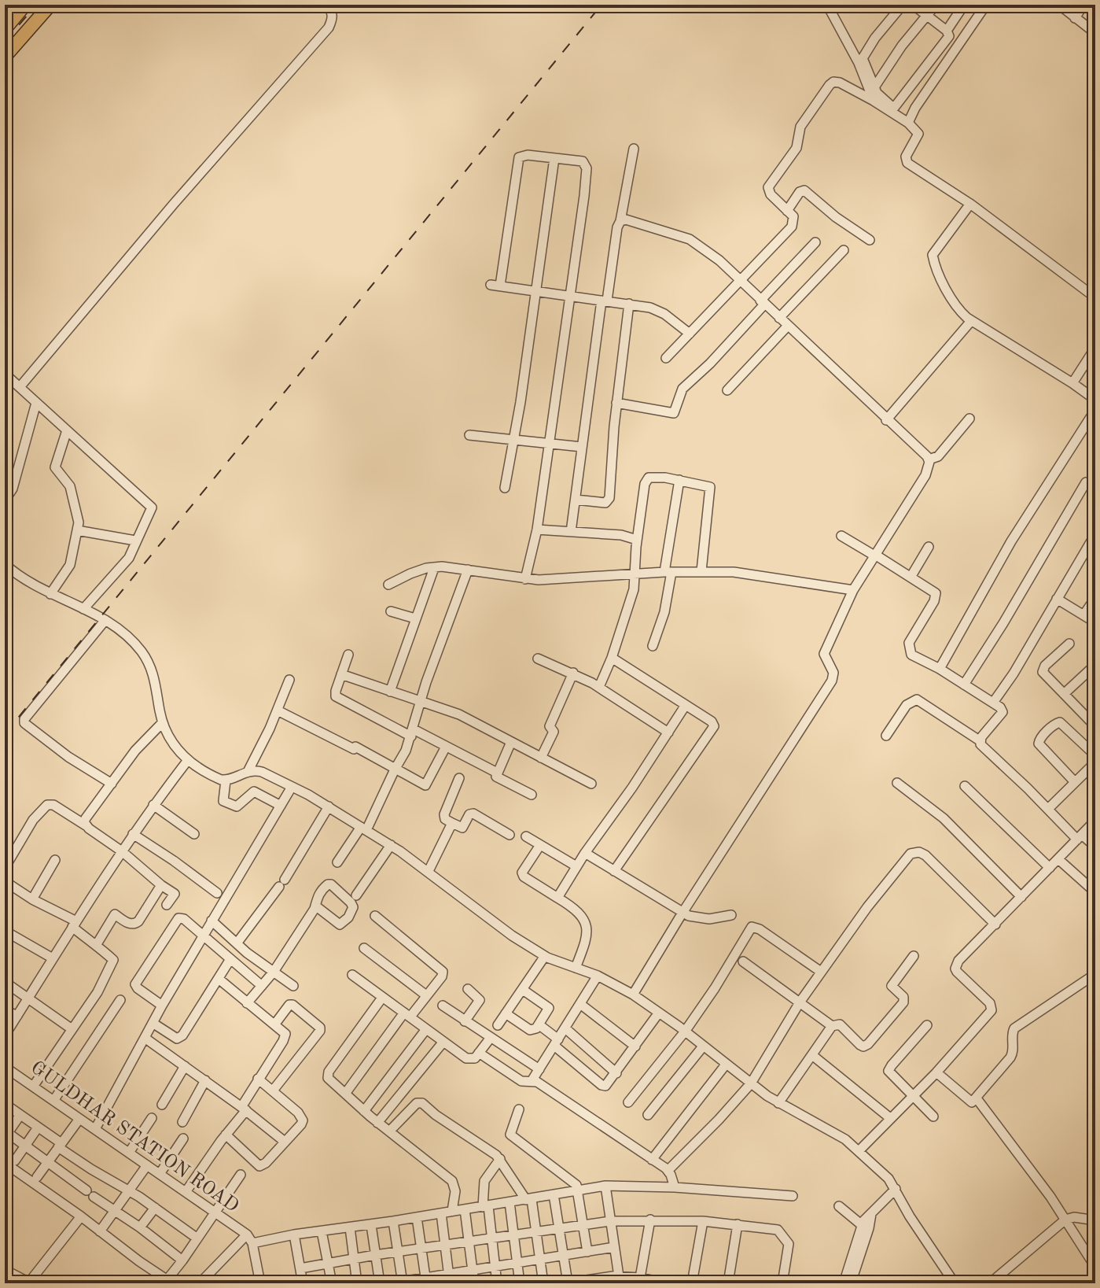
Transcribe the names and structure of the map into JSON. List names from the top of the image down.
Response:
{
  "streets": {
    "street": ["GULDHAR STATION ROAD"]
  }
}
